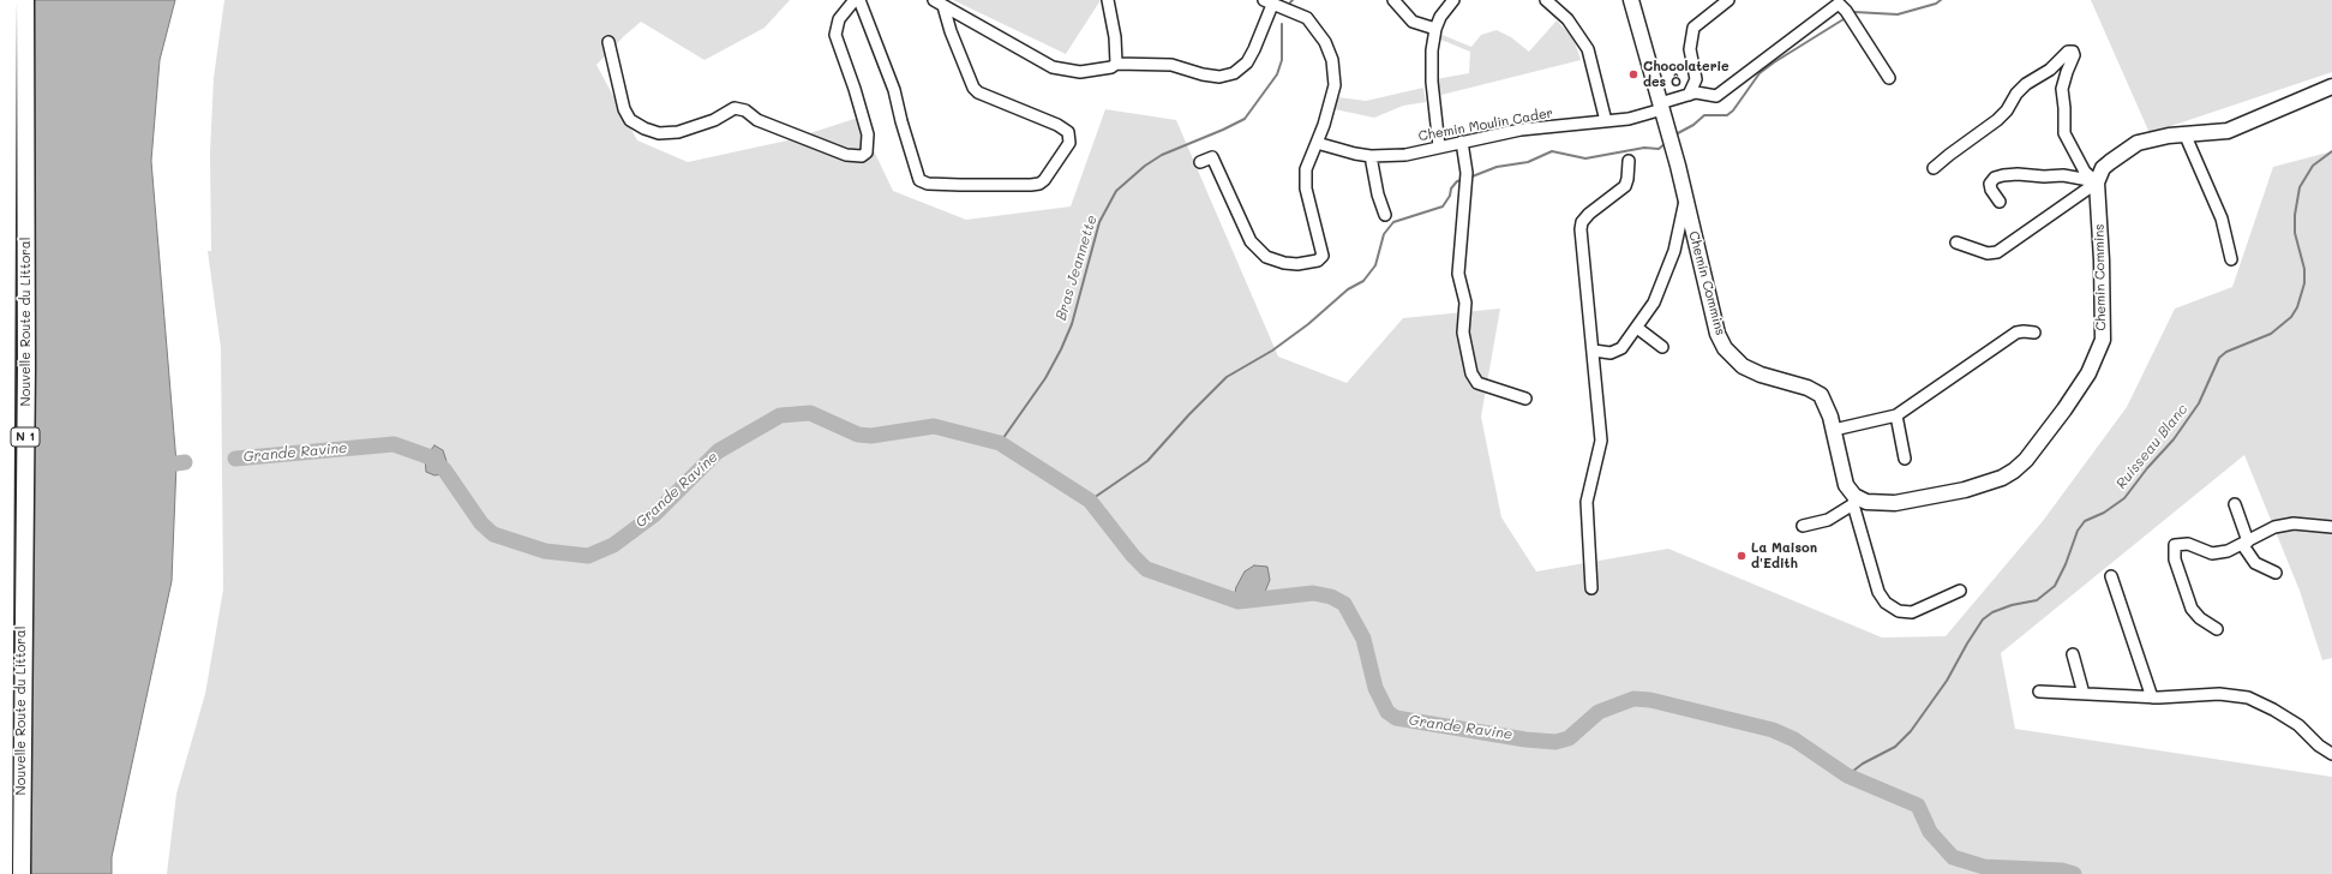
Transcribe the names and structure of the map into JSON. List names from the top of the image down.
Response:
{
  "streets": {
    "main road": ["Nouvelle Route du Littoral", "N 1"],
    "street": ["Chemin Moulin Cader", "Chemin Commins"]
  },
  "crossings": [
    ["Chemin Moulin Cader", "Chemin Commins"]
  ],
  "water": ["Bras Jeannette", "Ruisseau Blanc", "Grande Ravine"],
  "places": ["Chocolaterie des Ô", "La Maison d'Edith"]
}
